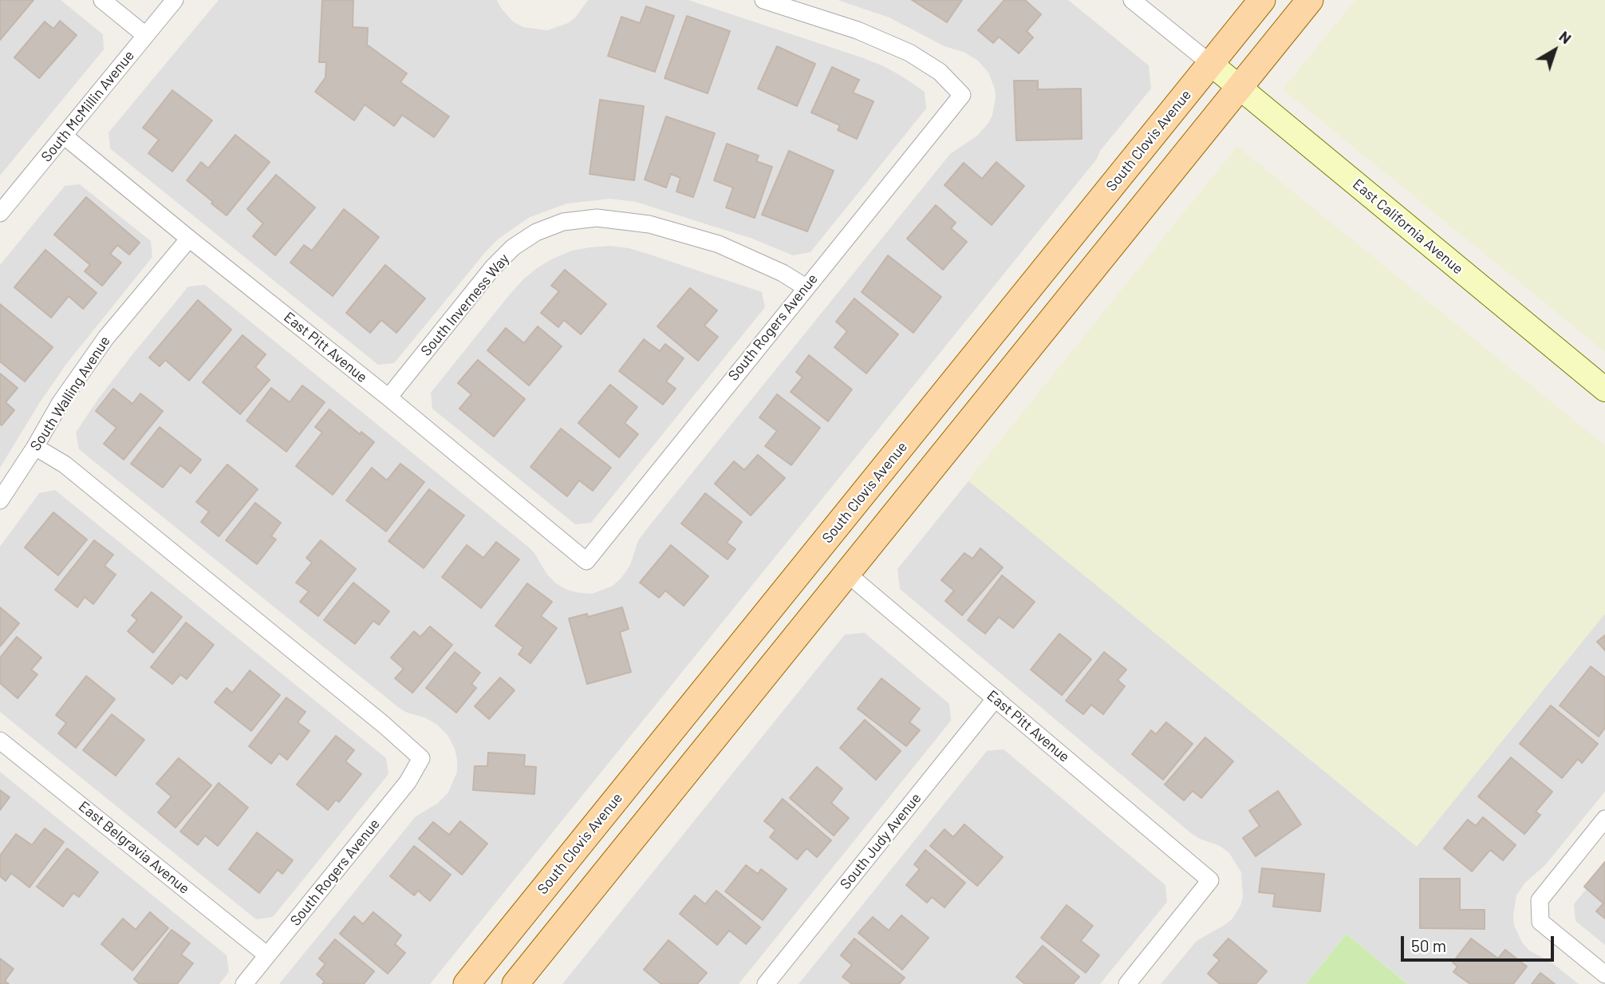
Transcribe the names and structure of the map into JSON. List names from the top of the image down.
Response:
{
  "streets": {
    "main road": ["South Clovis Avenue"],
    "street": [
      "South McMillin Avenue",
      "East California Avenue",
      "South Inverness Way",
      "South Rogers Avenue",
      "East Pitt Avenue",
      "South Walling Avenue",
      "South Judy Avenue",
      "East Belgravia Avenue"
    ]
  },
  "crossings": [
    ["South McMillin Avenue", "East Pitt Avenue"],
    ["South Clovis Avenue", "East California Avenue"],
    ["South Inverness Way", "South Rogers Avenue"],
    ["South Inverness Way", "East Pitt Avenue"],
    ["South Rogers Avenue", "East Pitt Avenue"],
    ["South Rogers Avenue", "South Walling Avenue"],
    ["South Rogers Avenue", "East Belgravia Avenue"],
    ["East Pitt Avenue", "South Walling Avenue"],
    ["East Pitt Avenue", "South Judy Avenue"]
  ],
  "scale_bar": "50 m",
  "north": "top right"
}
